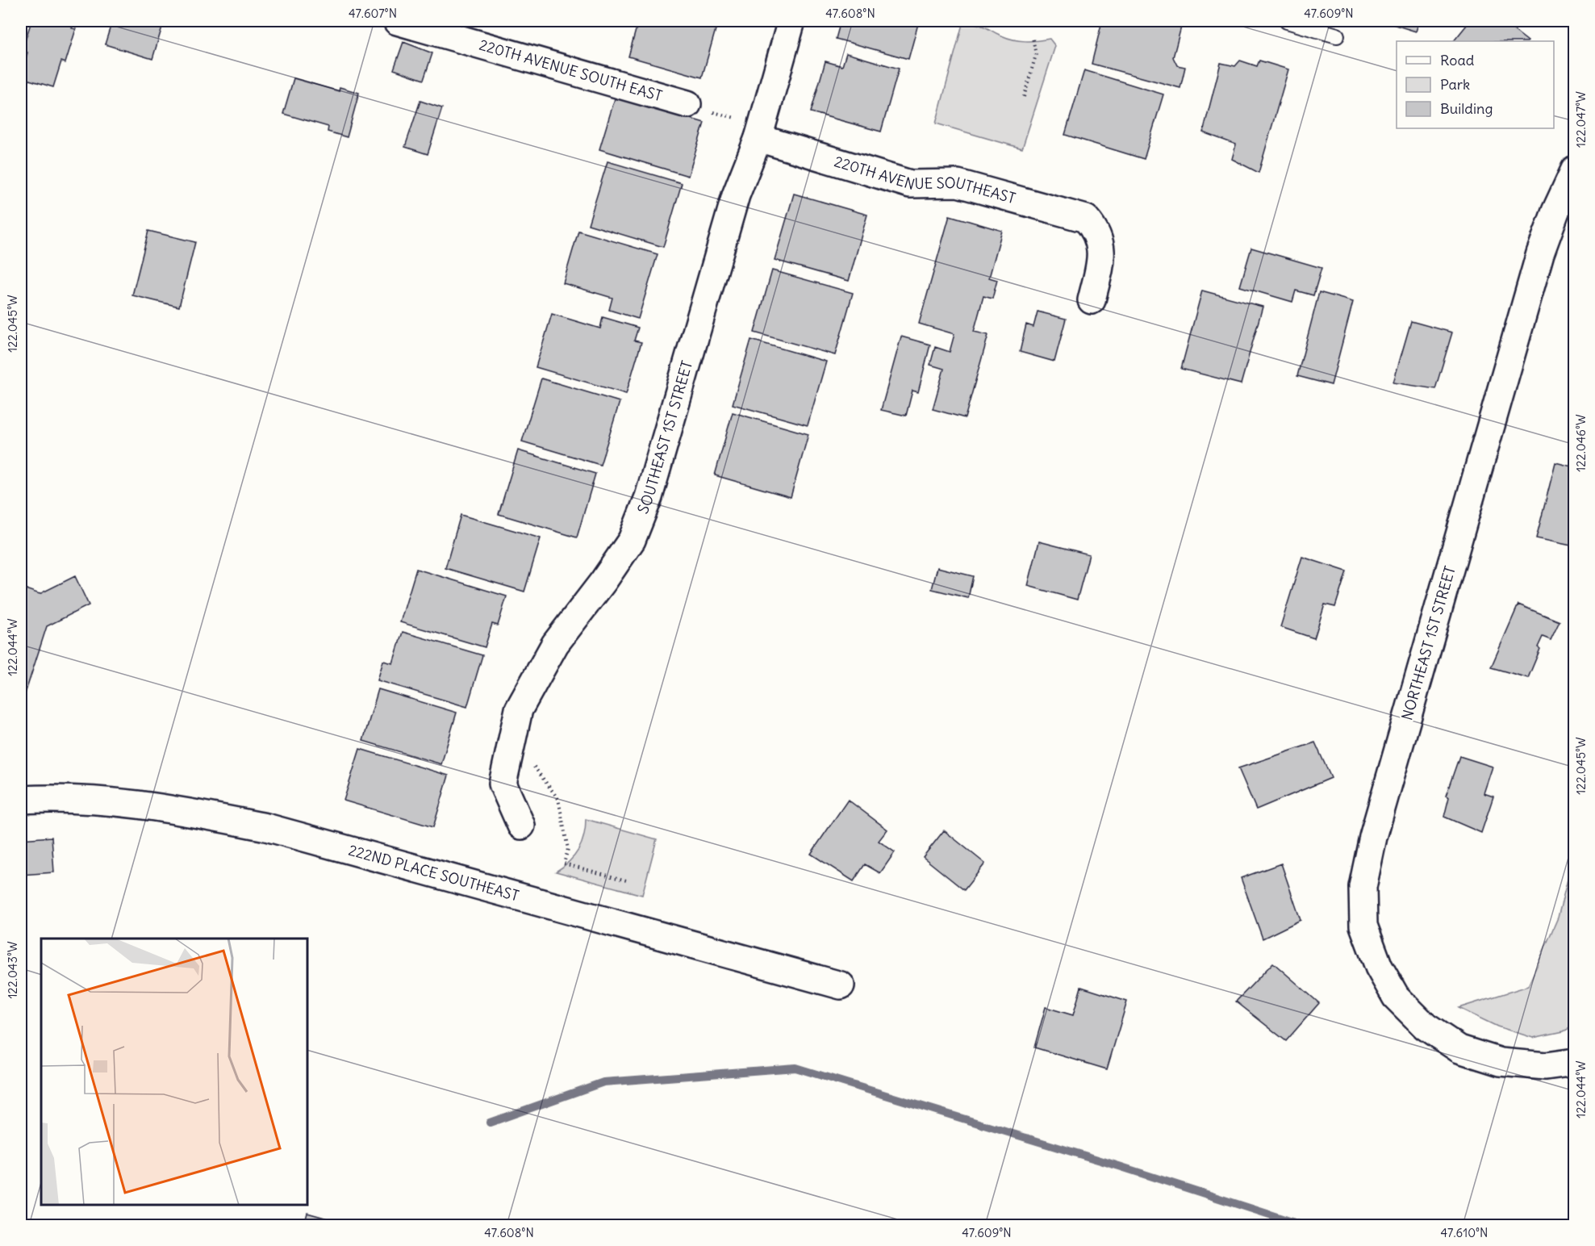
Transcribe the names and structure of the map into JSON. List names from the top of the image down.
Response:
{
  "streets": {
    "street": [
      "220TH AVENUE SOUTH EAST",
      "220TH AVENUE SOUTHEAST",
      "SOUTHEAST 1ST STREET",
      "NORTHEAST 1ST STREET",
      "222ND PLACE SOUTHEAST"
    ]
  },
  "crossings": [
    ["220TH AVENUE SOUTHEAST", "SOUTHEAST 1ST STREET"]
  ],
  "legend": ["Road", "Park", "Building"],
  "coordinates": [
    "47.607°N",
    "47.608°N",
    "47.609°N",
    "122.047°W",
    "122.045°W",
    "122.046°W",
    "122.044°W",
    "122.043°W",
    "47.610°N"
  ]
}
